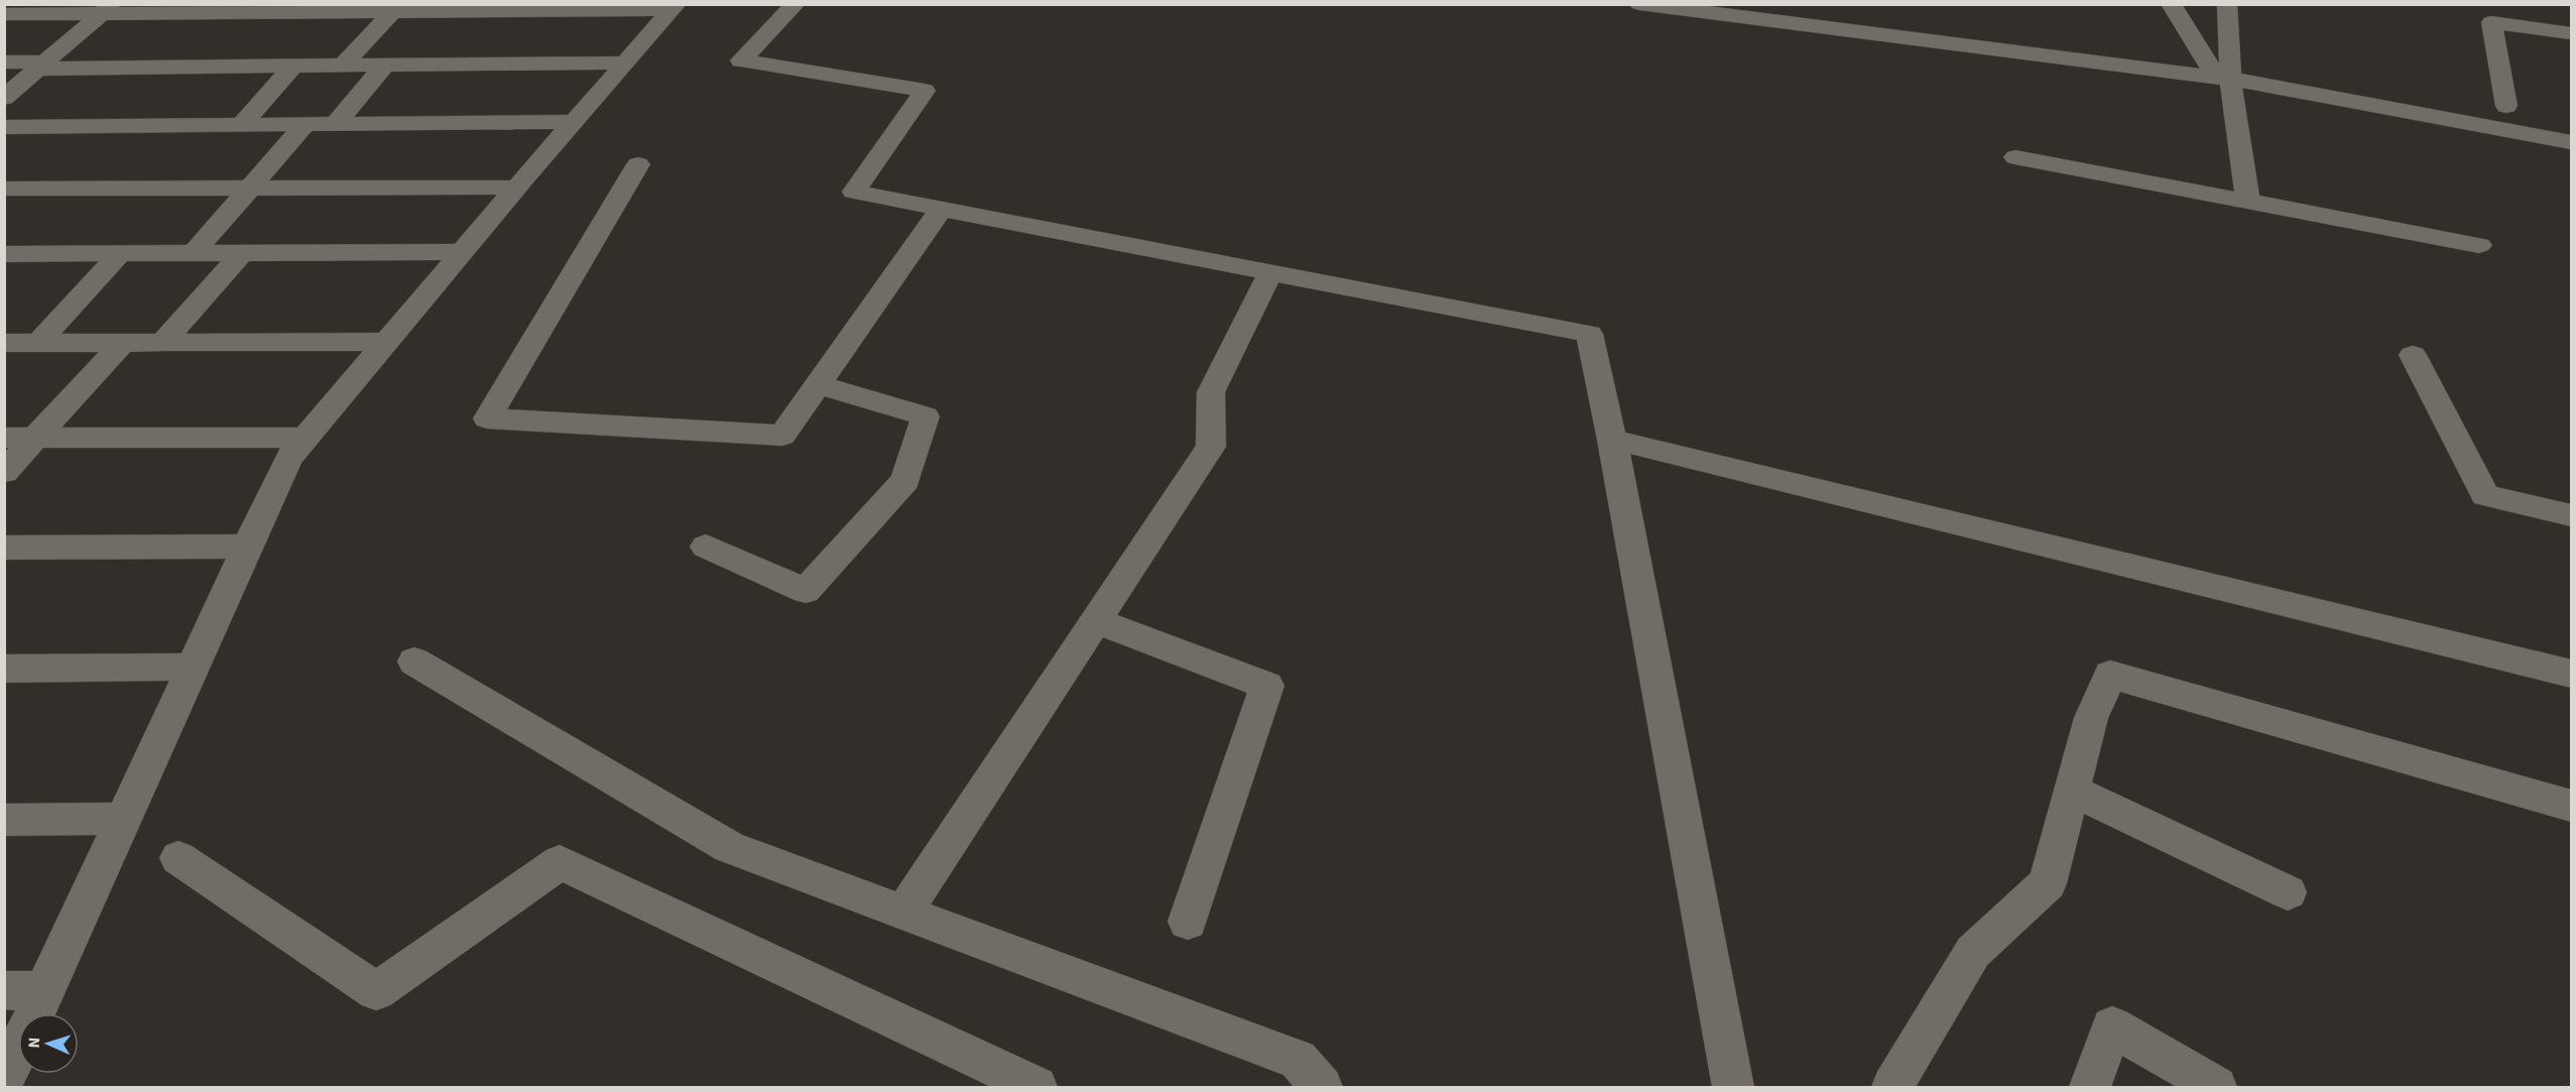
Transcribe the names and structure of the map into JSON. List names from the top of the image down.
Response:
{
  "north": "left"
}
